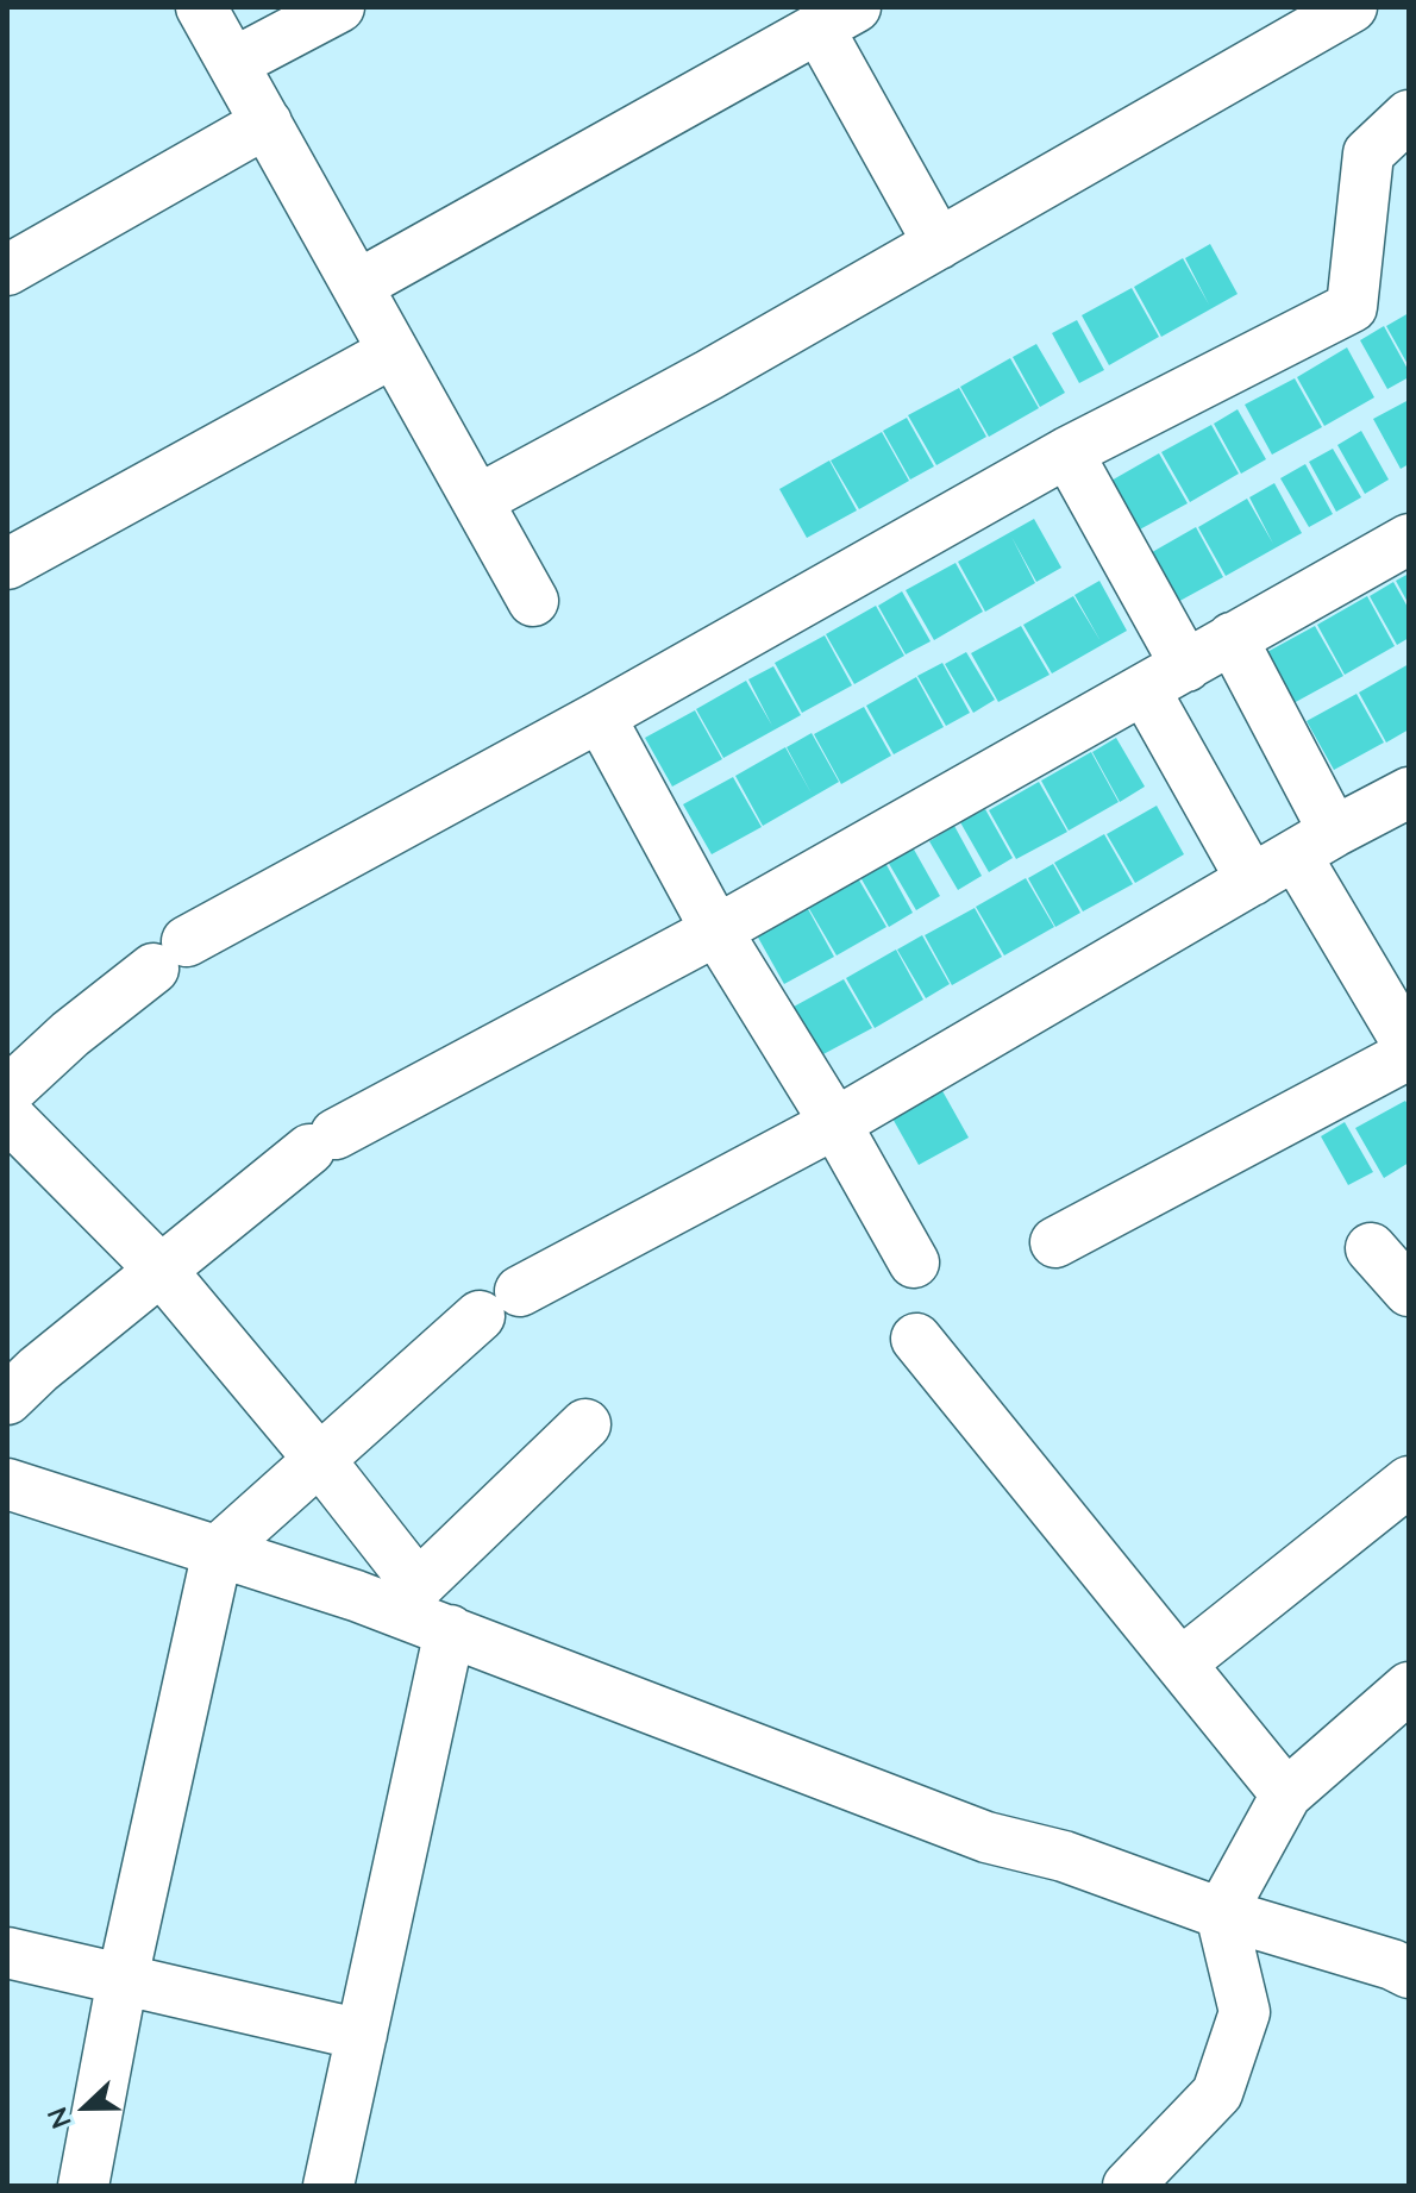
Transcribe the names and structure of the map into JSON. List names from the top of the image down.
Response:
{
  "north": "left"
}
